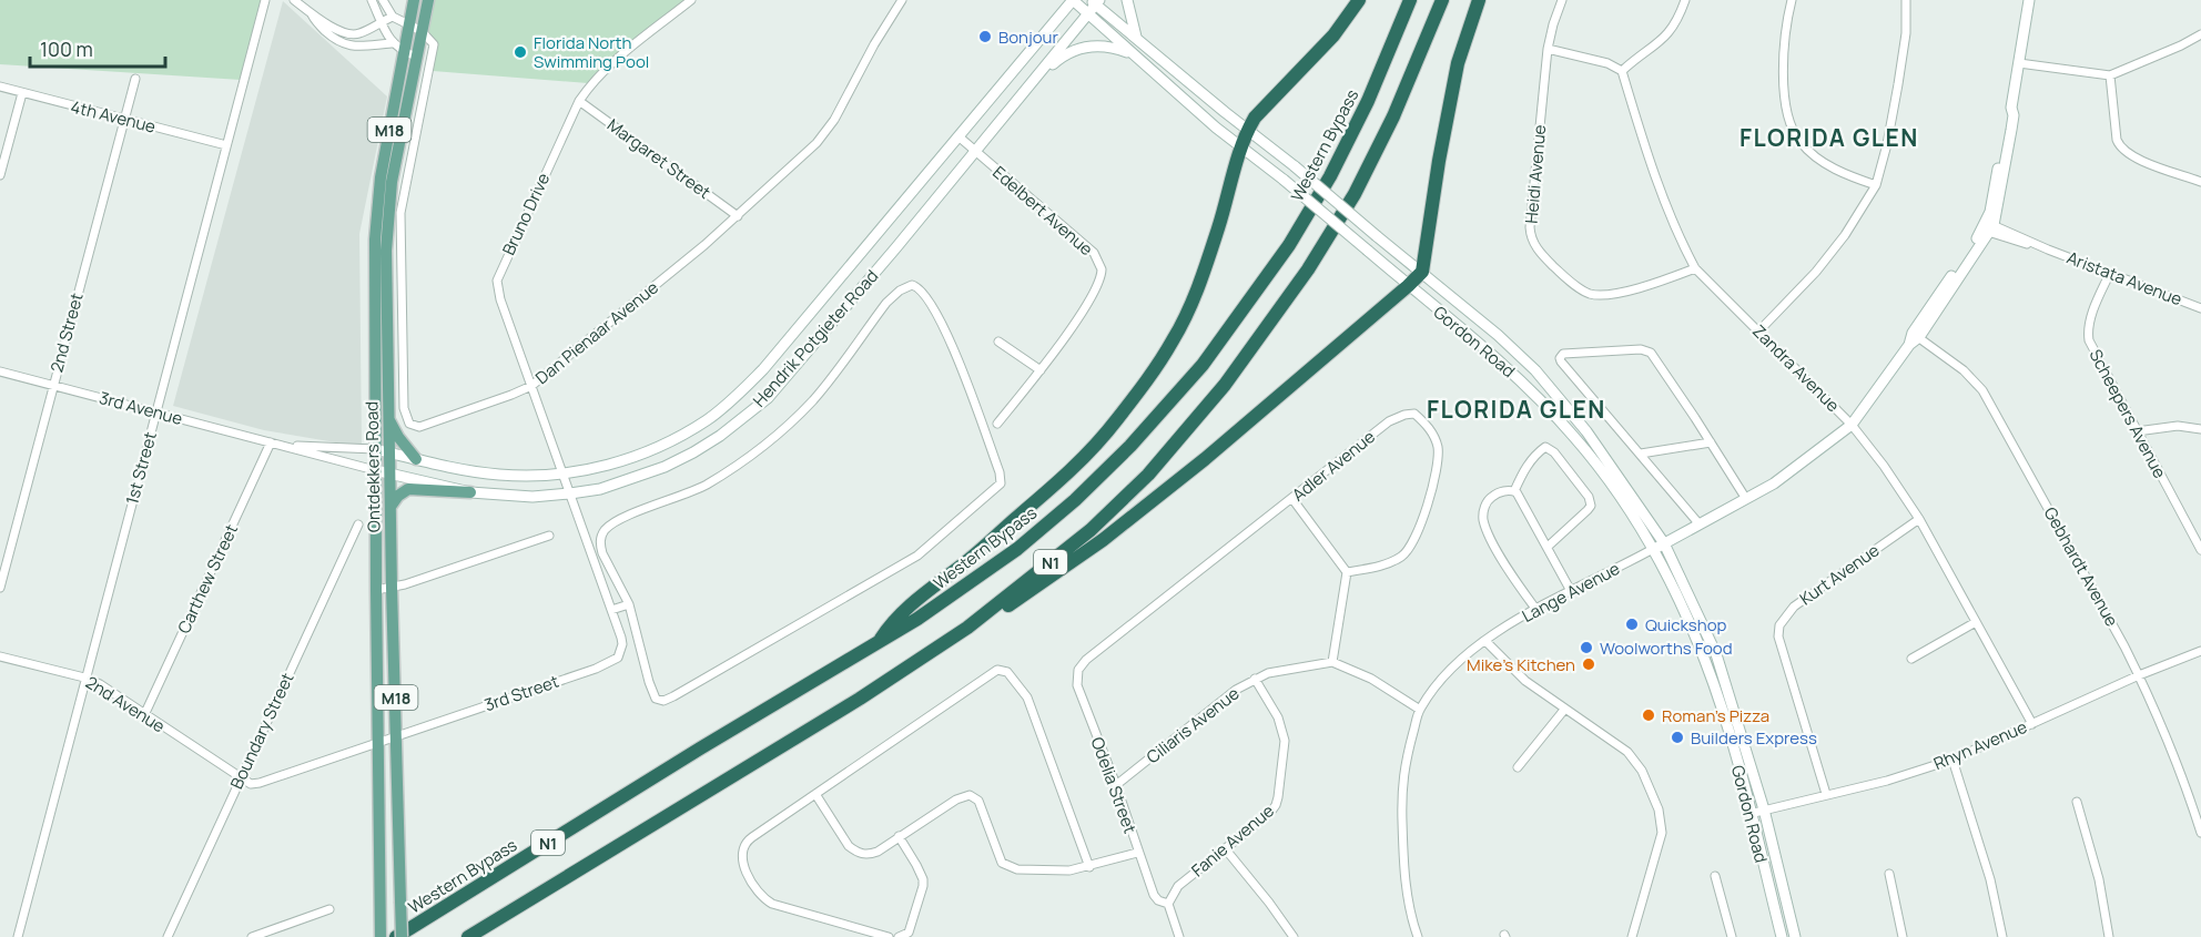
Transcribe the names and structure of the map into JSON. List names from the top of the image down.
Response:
{
  "streets": {
    "highway": ["Western Bypass", "N1"],
    "main road": ["M18", "Ontdekkers Road"],
    "street": [
      "4th Avenue",
      "Margaret Street",
      "Heidi Avenue",
      "Edelbert Avenue",
      "Bruno Drive",
      "Aristata Avenue",
      "2nd Street",
      "Dan Pienaar Avenue",
      "Hendrik Potgieter Road",
      "Gordon Road",
      "Zandra Avenue",
      "3rd Avenue",
      "Scheepers Avenue",
      "Adler Avenue",
      "1st Street",
      "Gebhardt Avenue",
      "Kurt Avenue",
      "Carthew Street",
      "Lange Avenue",
      "3rd Street",
      "2nd Avenue",
      "Ciliaris Avenue",
      "Boundary Street",
      "Rhyn Avenue",
      "Odelia Street",
      "Fanie Avenue"
    ]
  },
  "crossings": [
    ["4th Avenue", "2nd Street"],
    ["4th Avenue", "1st Street"],
    ["Margaret Street", "Bruno Drive"],
    ["Margaret Street", "Dan Pienaar Avenue"],
    ["Heidi Avenue", "Zandra Avenue"],
    ["Edelbert Avenue", "Hendrik Potgieter Road"],
    ["Bruno Drive", "Dan Pienaar Avenue"],
    ["Bruno Drive", "Hendrik Potgieter Road"],
    ["Bruno Drive", "3rd Street"],
    ["Aristata Avenue", "Scheepers Avenue"],
    ["Aristata Avenue", "Lange Avenue"],
    ["2nd Street", "3rd Avenue"],
    ["Dan Pienaar Avenue", "Ontdekkers Road"],
    ["Hendrik Potgieter Road", "Gordon Road"],
    ["Hendrik Potgieter Road", "3rd Avenue"],
    ["Hendrik Potgieter Road", "Ontdekkers Road"],
    ["Hendrik Potgieter Road", "3rd Street"],
    ["Gordon Road", "Lange Avenue"],
    ["Gordon Road", "Rhyn Avenue"],
    ["Zandra Avenue", "Kurt Avenue"],
    ["Zandra Avenue", "Lange Avenue"],
    ["Zandra Avenue", "Rhyn Avenue"],
    ["3rd Avenue", "Ontdekkers Road"],
    ["3rd Avenue", "1st Street"],
    ["3rd Avenue", "Carthew Street"],
    ["Adler Avenue", "Odelia Street"],
    ["Ontdekkers Road", "3rd Street"],
    ["1st Street", "2nd Avenue"],
    ["Gebhardt Avenue", "Lange Avenue"],
    ["Gebhardt Avenue", "Rhyn Avenue"],
    ["Kurt Avenue", "Rhyn Avenue"],
    ["Carthew Street", "2nd Avenue"],
    ["3rd Street", "2nd Avenue"],
    ["3rd Street", "Boundary Street"],
    ["2nd Avenue", "Boundary Street"],
    ["Ciliaris Avenue", "Odelia Street"],
    ["Ciliaris Avenue", "Fanie Avenue"],
    ["Odelia Street", "Fanie Avenue"]
  ],
  "districts": ["FLORIDA GLEN", "FLORIDA GLEN"],
  "places": [
    "Bonjour",
    "Florida North Swimming Pool",
    "Quickshop",
    "Woolworths Food",
    "Mike's Kitchen",
    "Roman's Pizza",
    "Builders Express"
  ],
  "scale_bar": "100 m"
}
